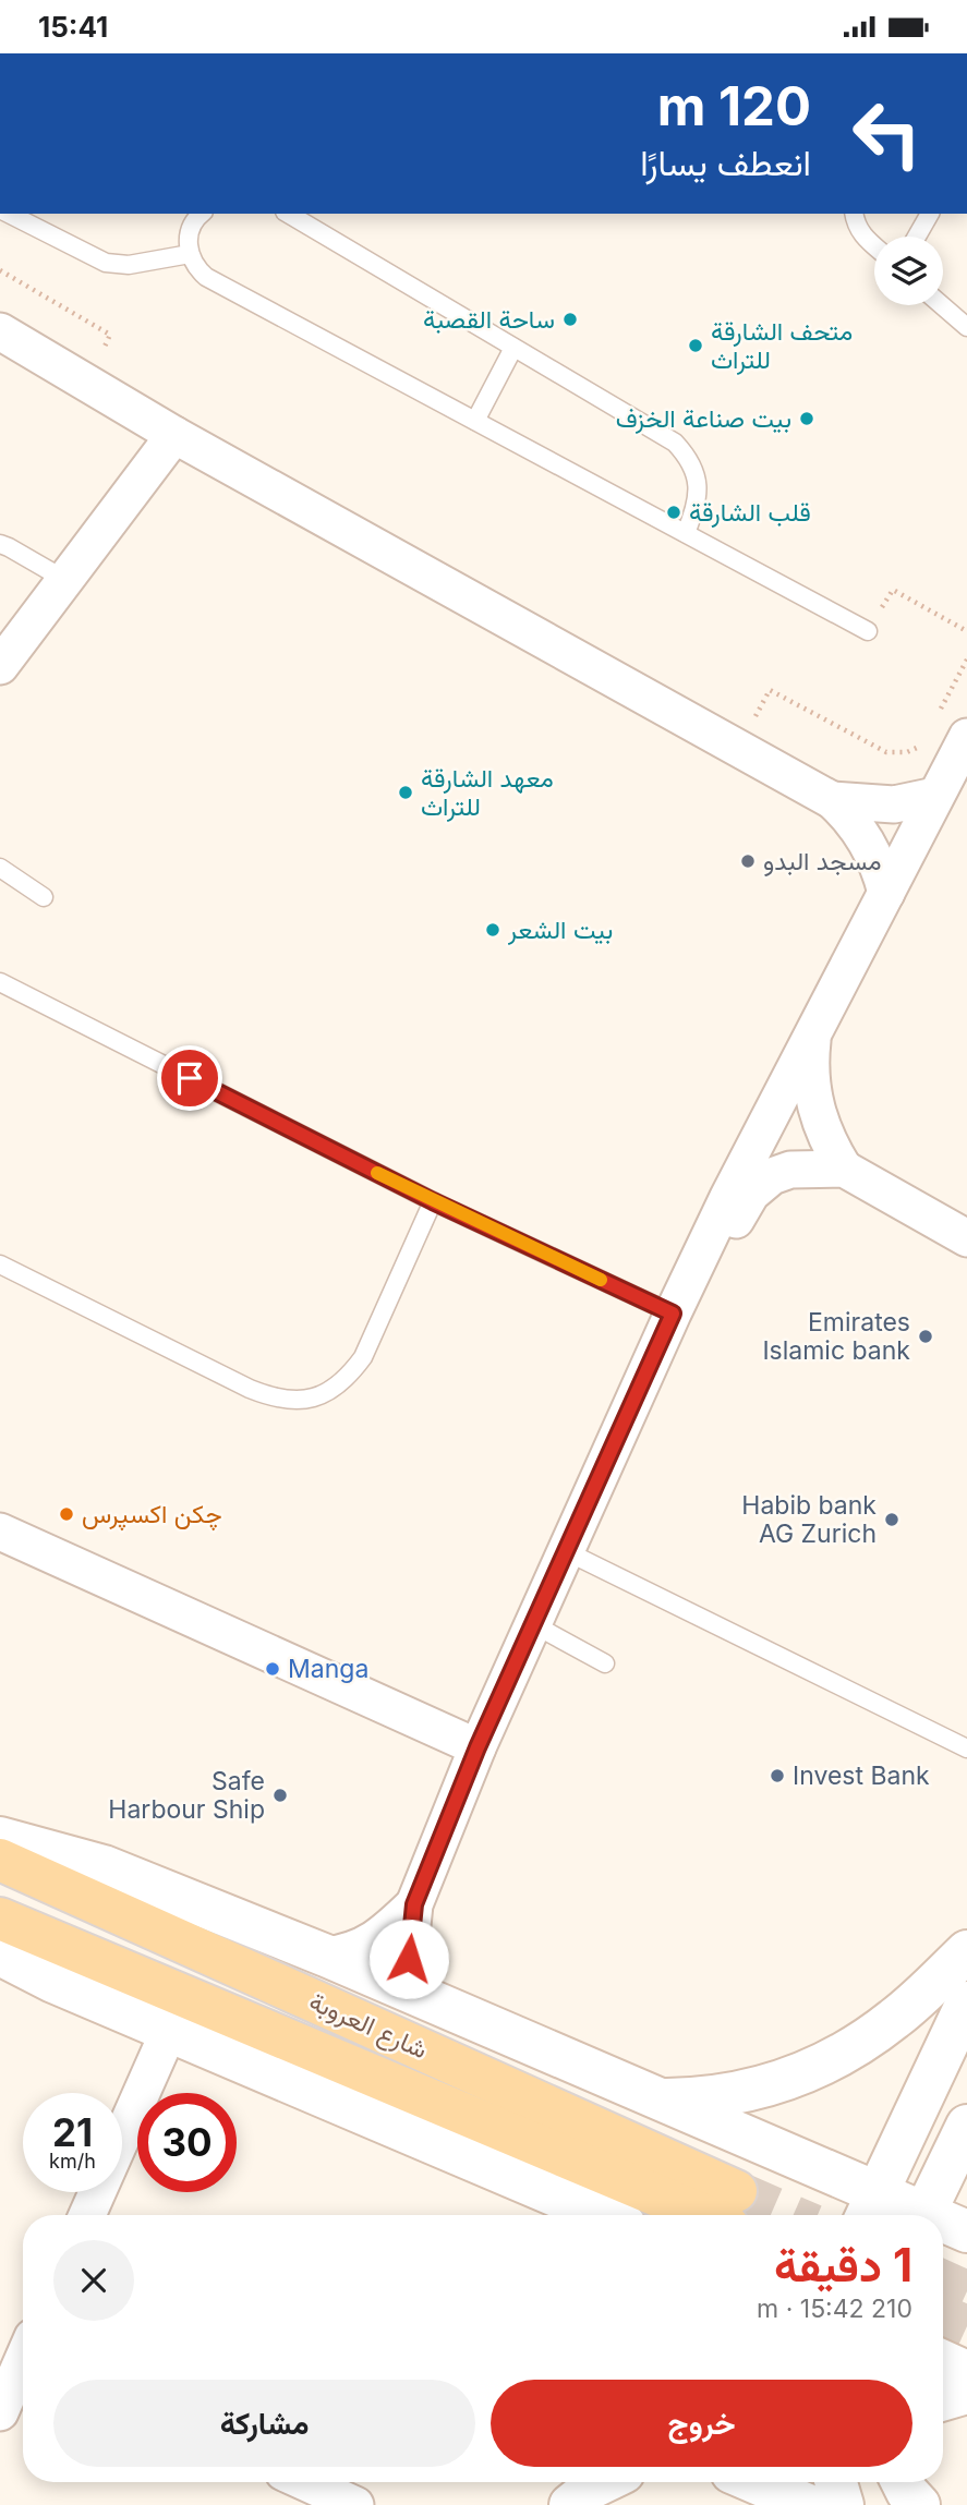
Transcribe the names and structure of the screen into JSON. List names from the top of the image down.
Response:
{
  "streets": {
    "main road": ["شارع العروبة"]
  },
  "places": [
    "ساحة القصبة",
    "متحف الشارقة للتراث",
    "بيت صناعة الخزف",
    "قلب الشارقة",
    "معهد الشارقة للتراث",
    "مسجد البدو",
    "بيت الشعر",
    "Emirates Islamic bank",
    "چکن اکسپرس",
    "Habib bank AG Zurich",
    "Manga",
    "Invest Bank",
    "Safe Harbour Ship"
  ],
  "page": {
    "status": "15:41",
    "turn": ["120 m", "انعطف يسارًا"],
    "speed": "21 km/h",
    "limit": "30",
    "heading": ["1 دقيقة", "210 m · 15:42"],
    "buttons": ["خروج", "مشاركة"]
  }
}
